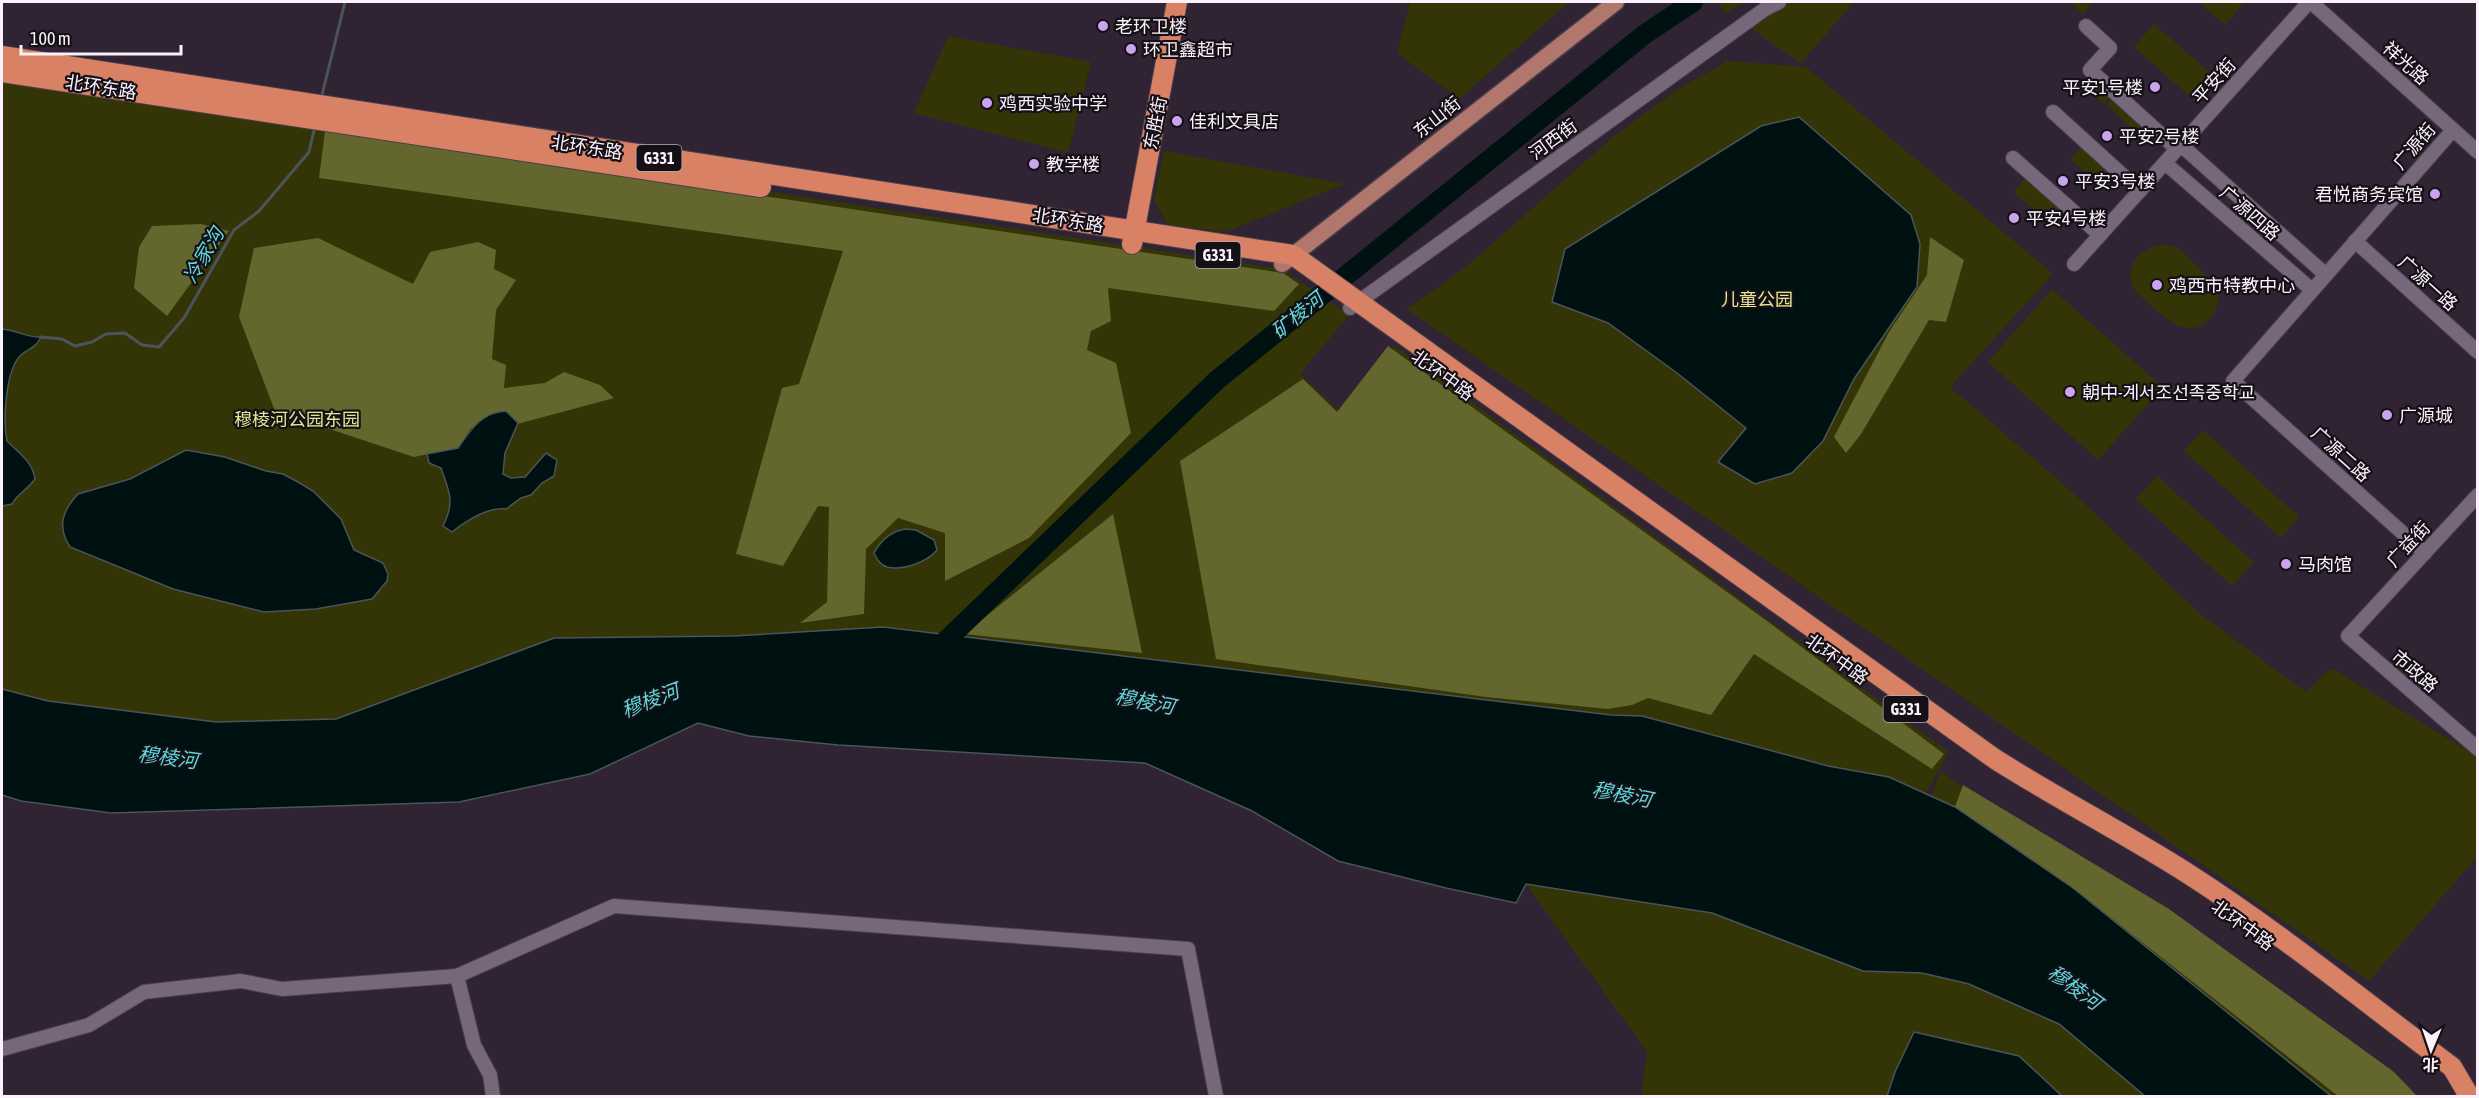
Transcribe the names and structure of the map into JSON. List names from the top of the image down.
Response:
{
  "streets": {
    "highway": [
      "北环东路",
      "东胜街",
      "G331",
      "北环中路"
    ],
    "main road": ["东山街"],
    "street": [
      "祥光路",
      "平安街",
      "河西街",
      "广源街",
      "广源四路",
      "广源一路",
      "广源二路",
      "广益街",
      "市政路"
    ]
  },
  "crossings": [
    ["祥光路", "平安街"],
    ["祥光路", "广源街"],
    ["平安街", "广源四路"],
    ["北环东路", "东山街"],
    ["北环东路", "东胜街"],
    ["北环东路", "北环中路"],
    ["河西街", "北环中路"],
    ["广源街", "广源四路"],
    ["广源街", "广源一路"],
    ["广源街", "广源二路"],
    ["广源二路", "广益街"],
    ["广益街", "市政路"]
  ],
  "water": ["冷家沟", "矿棱河", "穆棱河"],
  "parks": ["儿童公园", "穆棱河公园东园"],
  "places": [
    "老环卫楼",
    "环卫鑫超市",
    "平安1号楼",
    "鸡西实验中学",
    "佳利文具店",
    "平安2号楼",
    "教学楼",
    "平安3号楼",
    "君悦商务宾馆",
    "平安4号楼",
    "鸡西市特教中心",
    "朝中-계서조선족중학교",
    "广源城",
    "马肉馆"
  ],
  "scale_bar": "100 m",
  "north": "bottom"
}
